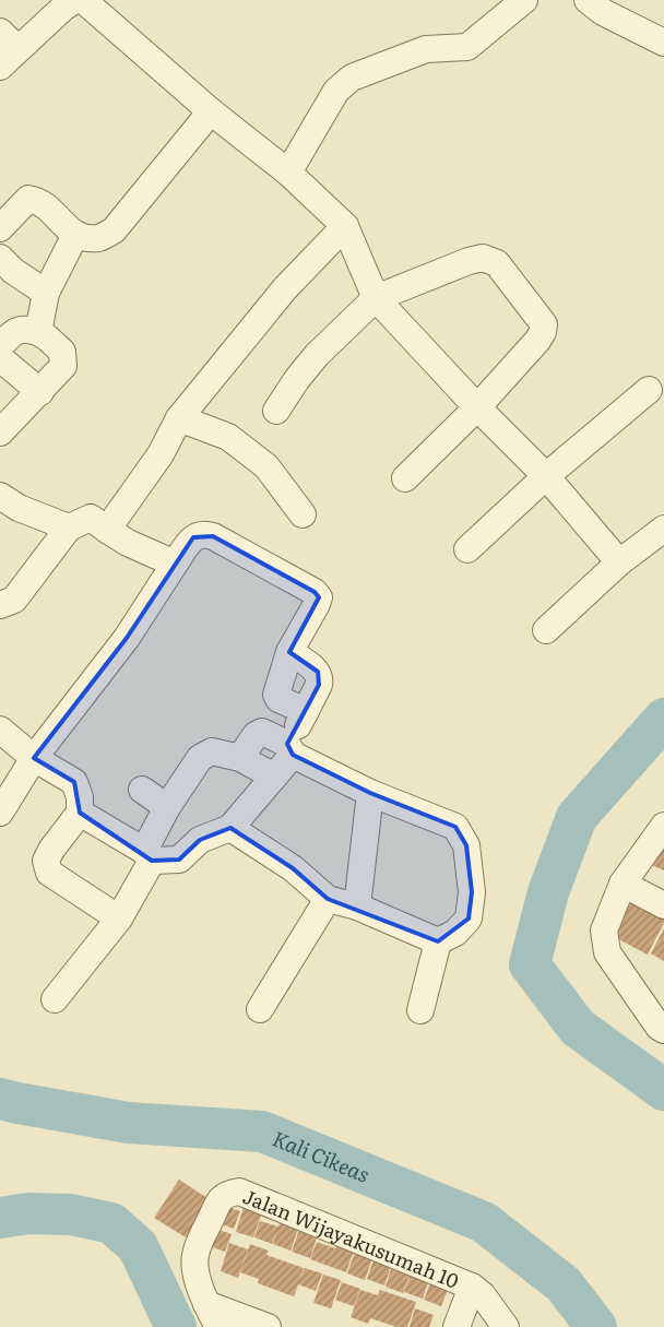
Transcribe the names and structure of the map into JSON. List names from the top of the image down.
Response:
{
  "streets": {
    "street": ["Jalan Wijayakusumah 10"]
  },
  "water": ["Kali Cikeas"]
}
